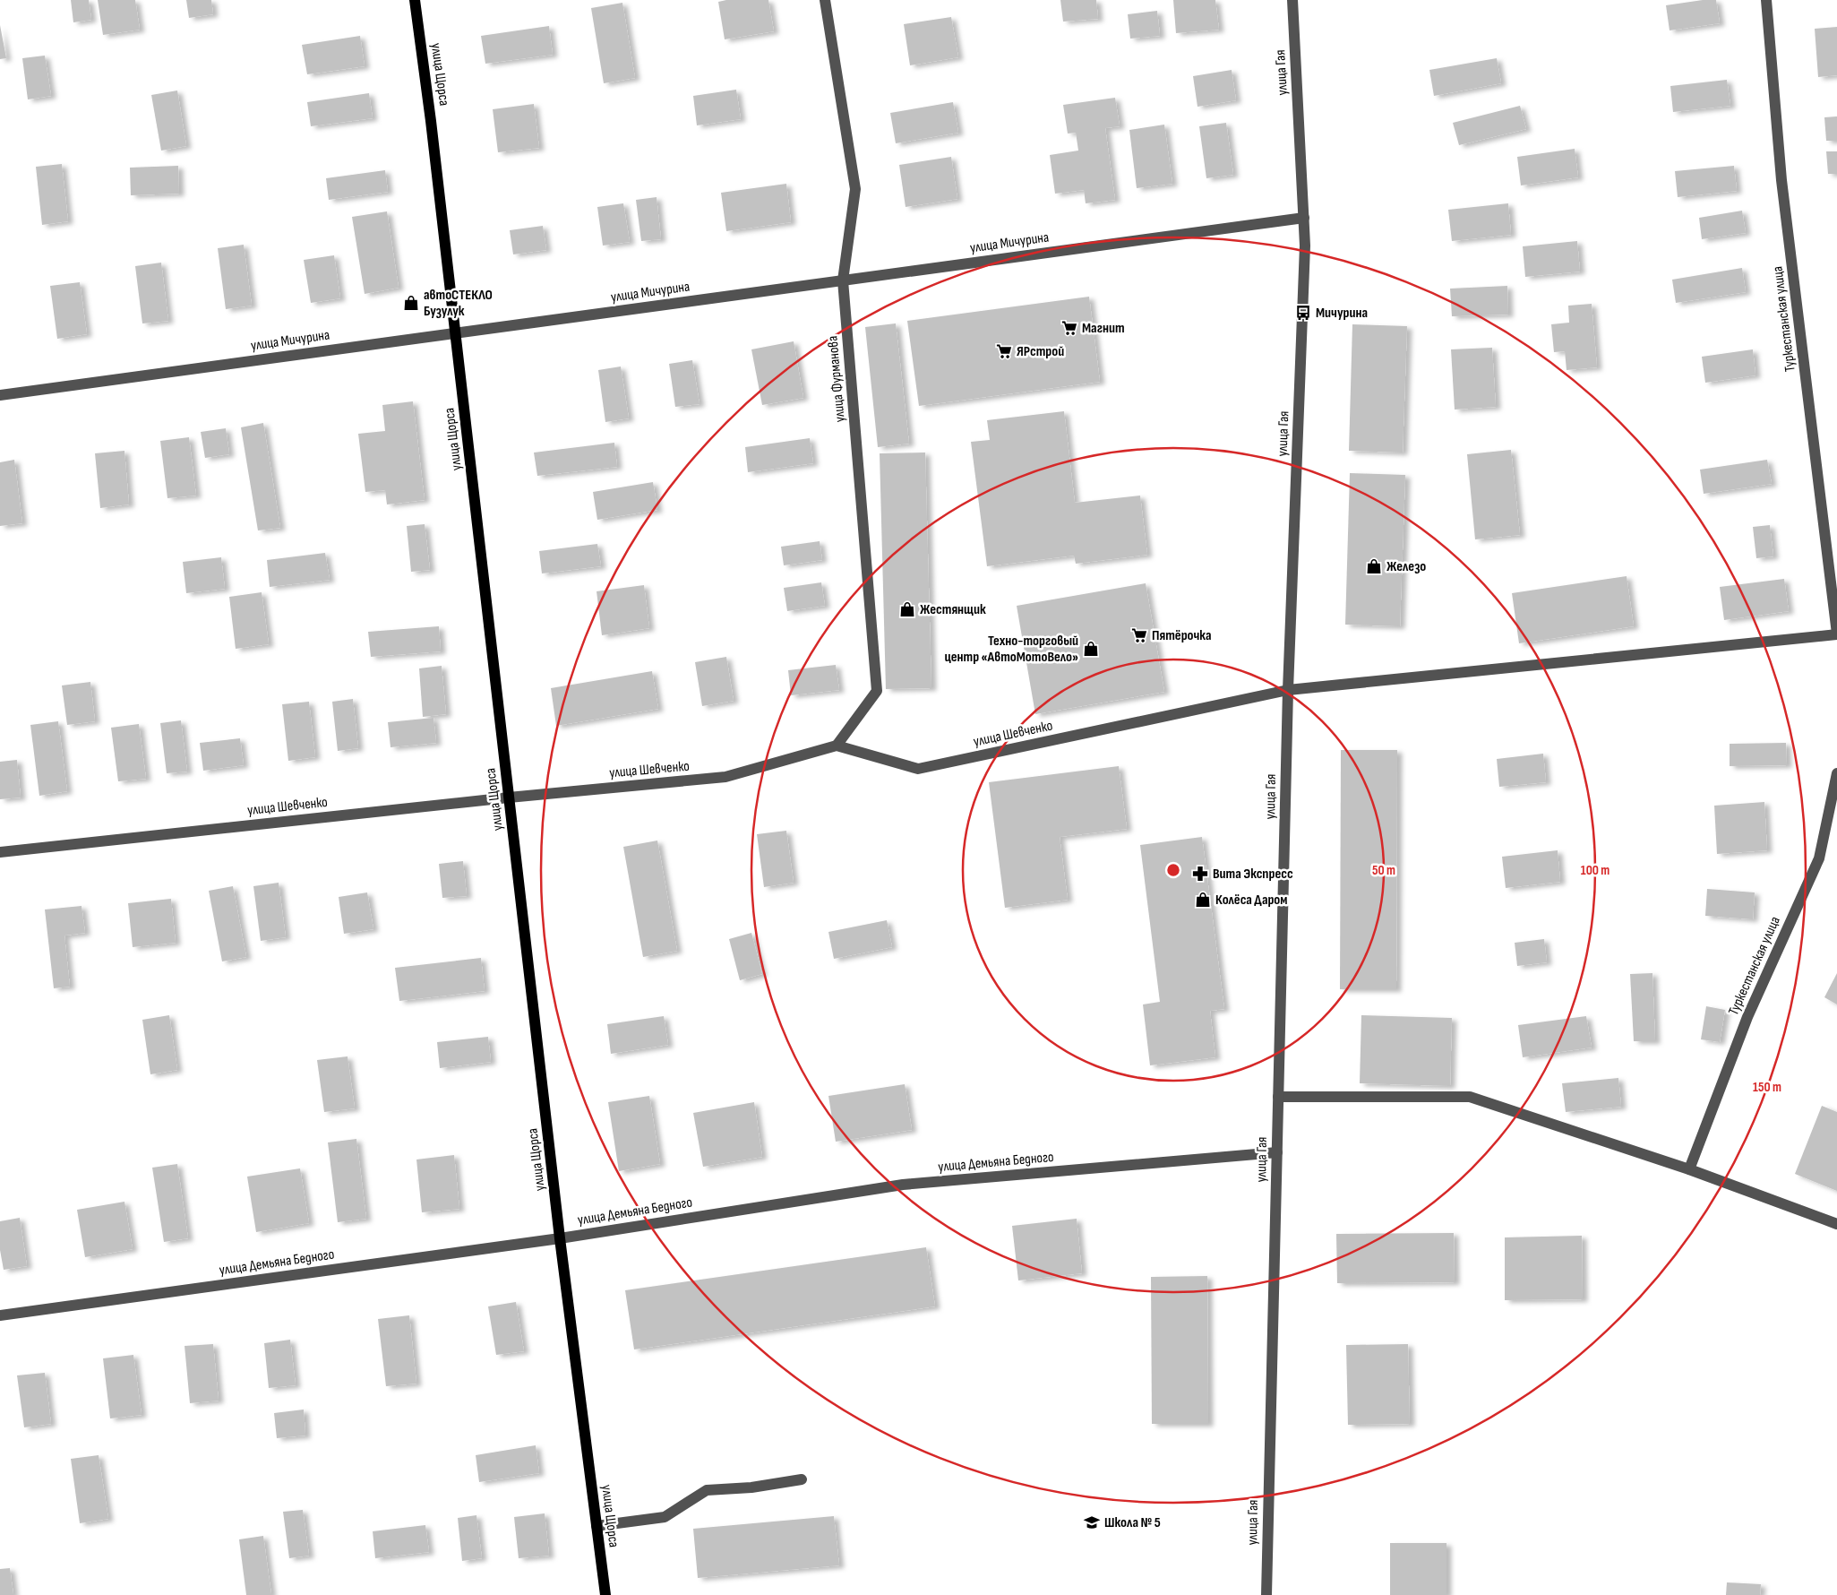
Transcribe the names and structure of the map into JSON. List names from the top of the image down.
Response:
{
  "streets": {
    "main road": ["улица Щорса"],
    "street": [
      "улица Гая",
      "улица Мичурина",
      "Туркестанская улица",
      "улица Фурманова",
      "улица Шевченко",
      "улица Демьяна Бедного"
    ]
  },
  "crossings": [
    ["улица Гая", "улица Мичурина"],
    ["улица Гая", "улица Шевченко"],
    ["улица Гая", "улица Демьяна Бедного"],
    ["улица Щорса", "улица Мичурина"],
    ["улица Щорса", "улица Шевченко"],
    ["улица Щорса", "улица Демьяна Бедного"],
    ["улица Мичурина", "улица Фурманова"],
    ["Туркестанская улица", "улица Шевченко"],
    ["улица Фурманова", "улица Шевченко"]
  ],
  "places": {
    "shop": [
      "автоСТЕКЛО Бузулук",
      "Железо",
      "Жестянщик",
      "Техно-торговый центр «АвтоМотоВело»",
      "Колёса Даром"
    ],
    "bus stop": ["Мичурина"],
    "supermarket": ["Магнит", "ЯРстрой", "Пятёрочка"],
    "pharmacy": ["Вита Экспресс"],
    "school or university": ["Школа № 5"]
  },
  "rings": ["50 m", "100 m", "150 m"]
}
